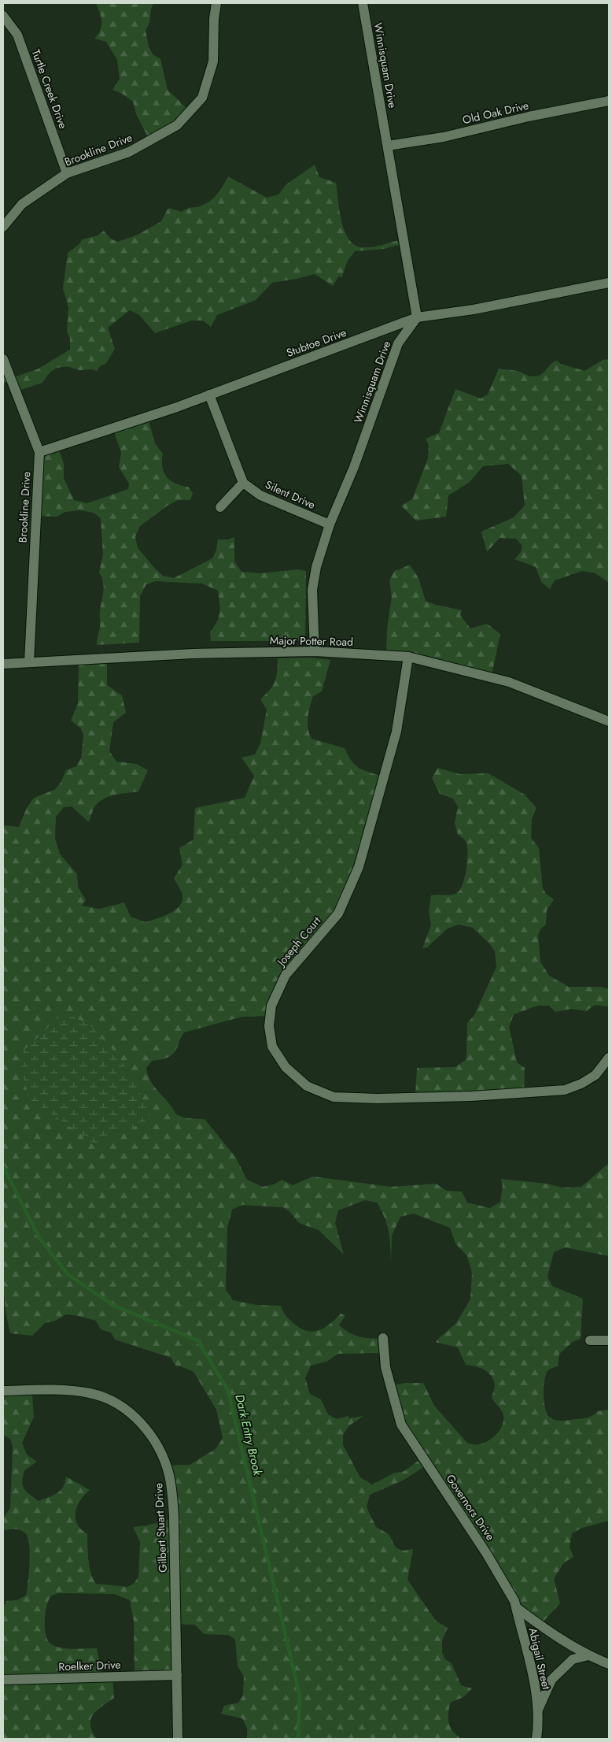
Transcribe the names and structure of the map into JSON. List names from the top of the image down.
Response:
{
  "streets": {
    "street": [
      "Winnisquam Drive",
      "Turtle Creek Drive",
      "Old Oak Drive",
      "Brookline Drive",
      "Stubtoe Drive",
      "Silent Drive",
      "Major Potter Road",
      "Joseph Court",
      "Governors Drive",
      "Gilbert Stuart Drive",
      "Abigail Street",
      "Roelker Drive"
    ]
  },
  "crossings": [
    ["Winnisquam Drive", "Old Oak Drive"],
    ["Winnisquam Drive", "Stubtoe Drive"],
    ["Winnisquam Drive", "Silent Drive"],
    ["Winnisquam Drive", "Major Potter Road"],
    ["Turtle Creek Drive", "Brookline Drive"],
    ["Brookline Drive", "Stubtoe Drive"],
    ["Brookline Drive", "Major Potter Road"],
    ["Major Potter Road", "Joseph Court"],
    ["Governors Drive", "Abigail Street"],
    ["Gilbert Stuart Drive", "Roelker Drive"]
  ],
  "water": ["Dark Entry Brook"]
}
